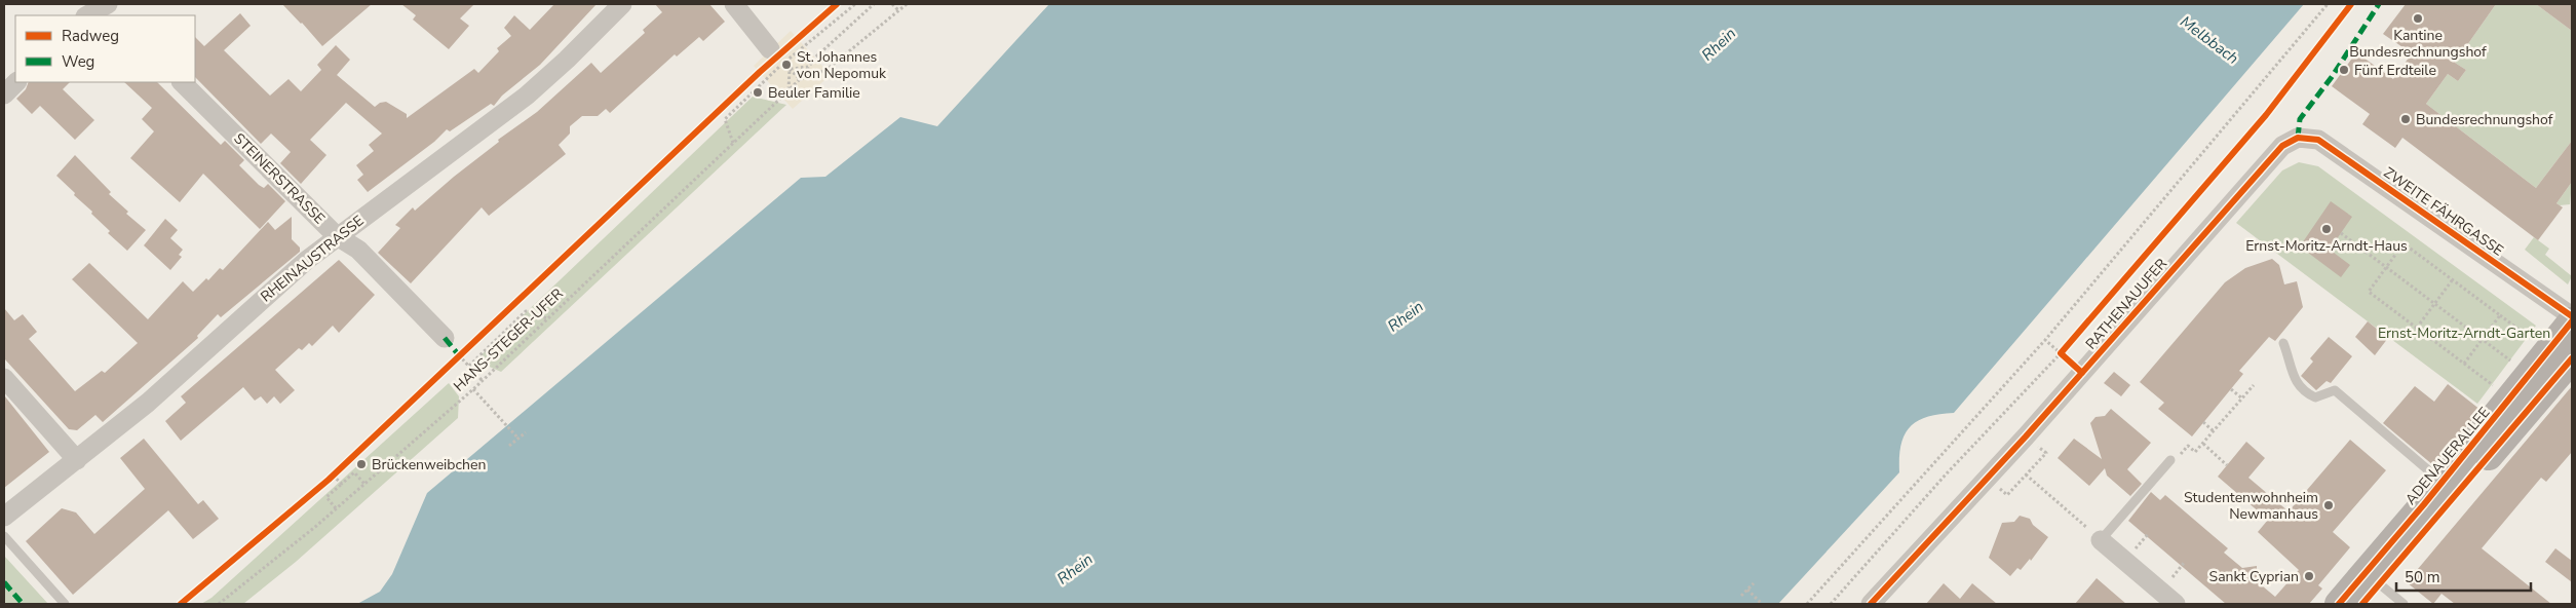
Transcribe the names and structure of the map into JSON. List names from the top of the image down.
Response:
{
  "streets": {
    "main road": ["ADENAUERALLEE"],
    "street": [
      "STEINERSTRASSE",
      "ZWEITE FÄHRGASSE",
      "RHEINAUSTRASSE",
      "RATHENAUUFER"
    ],
    "path": ["HANS-STEGER-UFER"]
  },
  "crossings": [
    ["STEINERSTRASSE", "RHEINAUSTRASSE"],
    ["ZWEITE FÄHRGASSE", "RATHENAUUFER"]
  ],
  "water": ["Melbbach", "Rhein"],
  "parks": ["Ernst-Moritz-Arndt-Garten"],
  "places": [
    "Kantine Bundesrechnungshof",
    "St. Johannes von Nepomuk",
    "Fünf Erdteile",
    "Beuler Familie",
    "Bundesrechnungshof",
    "Ernst-Moritz-Arndt-Haus",
    "Brückenweibchen",
    "Studentenwohnheim Newmanhaus",
    "Sankt Cyprian"
  ],
  "legend": ["Radweg", "Weg"],
  "scale_bar": "50 m"
}
